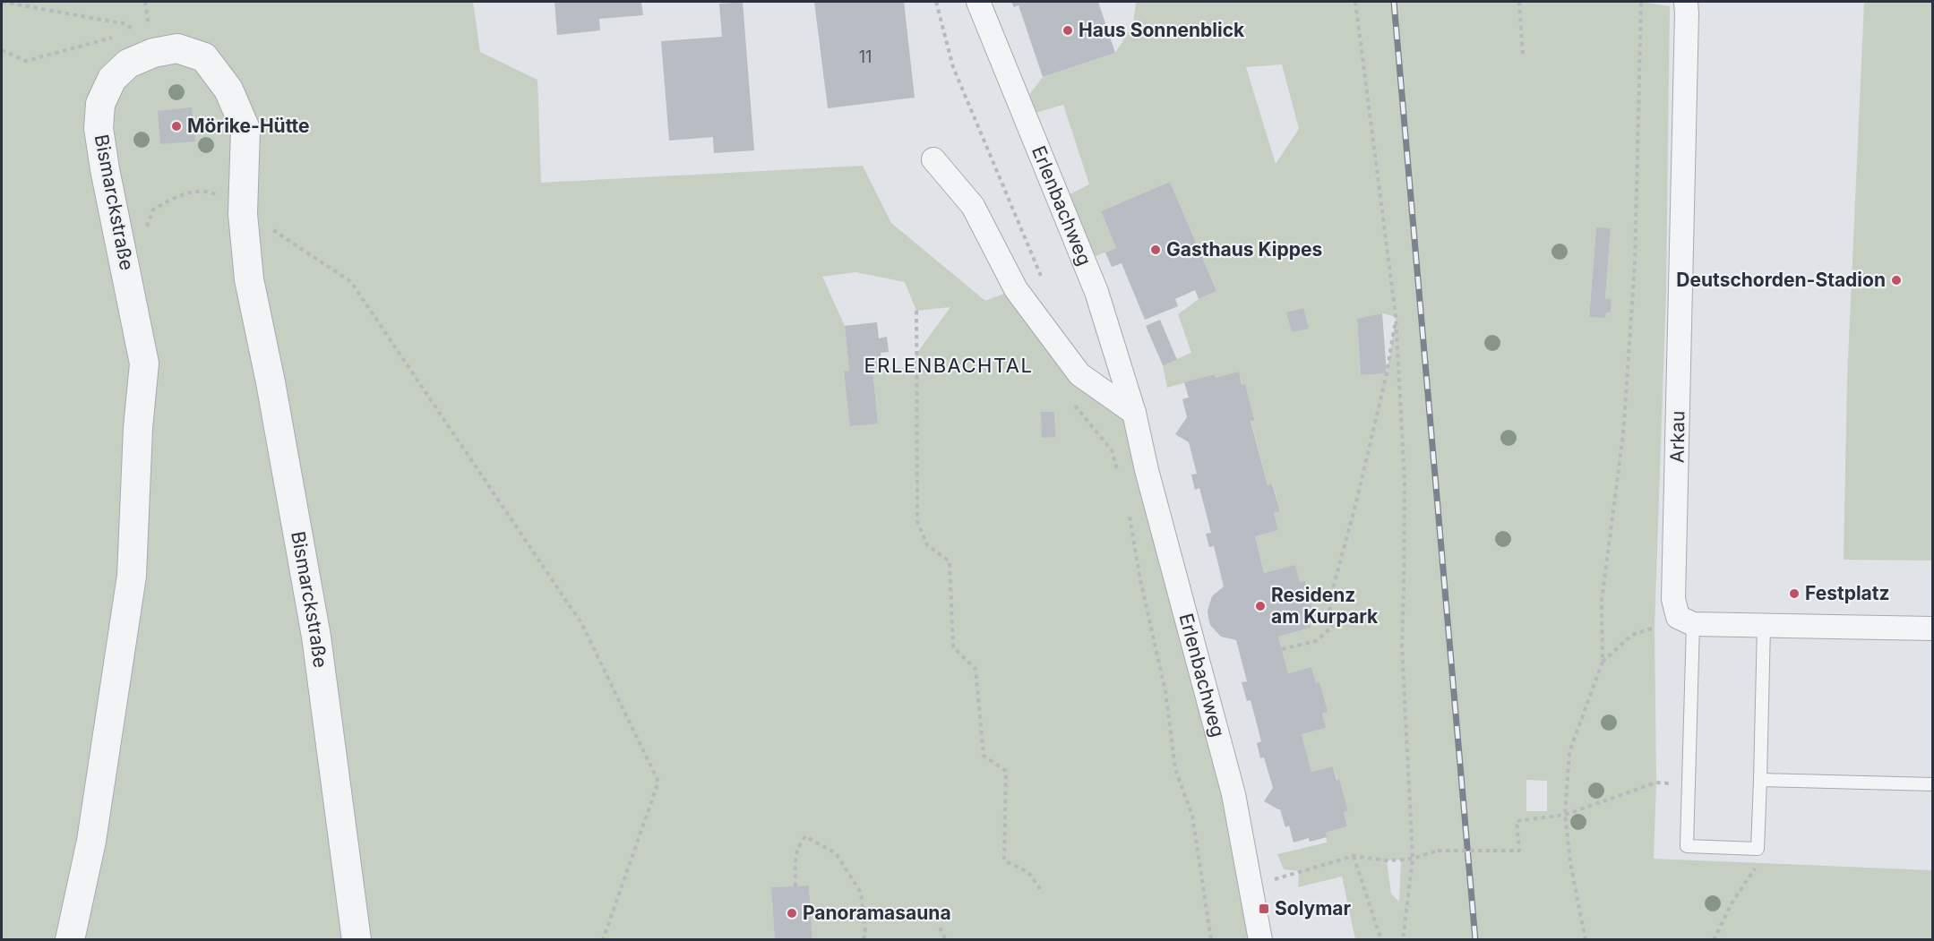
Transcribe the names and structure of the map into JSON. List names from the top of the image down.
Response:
{
  "streets": {
    "street": ["Bismarckstraße", "Erlenbachweg", "Arkau"]
  },
  "districts": ["ERLENBACHTAL"],
  "places": {
    "other": [
      "Haus Sonnenblick",
      "Mörike-Hütte",
      "Gasthaus Kippes",
      "Deutschorden-Stadion",
      "Festplatz",
      "Residenz am Kurpark",
      "Panoramasauna"
    ],
    "transit": ["Solymar"]
  },
  "house_numbers": ["11"]
}
